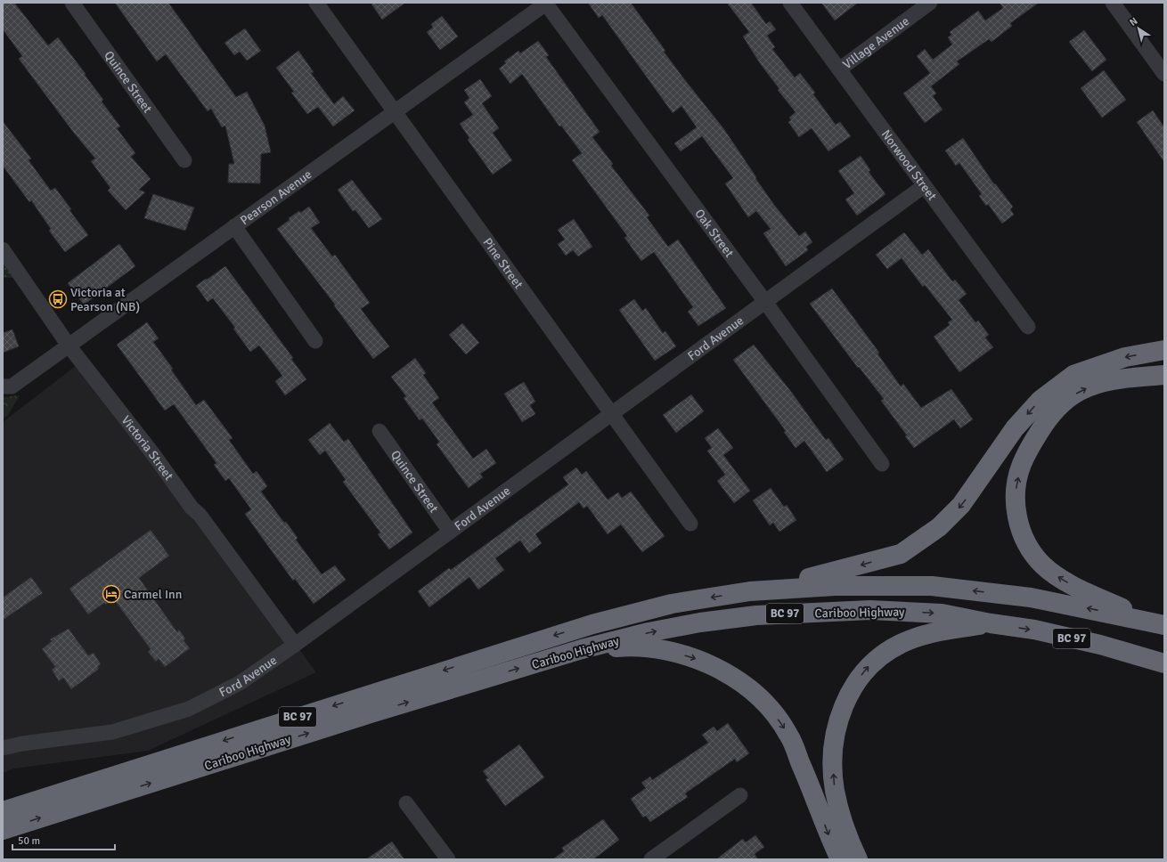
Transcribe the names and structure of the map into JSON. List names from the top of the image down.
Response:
{
  "streets": {
    "highway": ["Cariboo Highway", "BC 97"],
    "street": [
      "Village Avenue",
      "Quince Street",
      "Norwood Street",
      "Pearson Avenue",
      "Oak Street",
      "Pine Street",
      "Ford Avenue",
      "Victoria Street"
    ]
  },
  "crossings": [
    ["Village Avenue", "Norwood Street"],
    ["Quince Street", "Ford Avenue"],
    ["Norwood Street", "Ford Avenue"],
    ["Pearson Avenue", "Oak Street"],
    ["Pearson Avenue", "Pine Street"],
    ["Pearson Avenue", "Victoria Street"],
    ["Oak Street", "Ford Avenue"],
    ["Pine Street", "Ford Avenue"],
    ["Ford Avenue", "Victoria Street"]
  ],
  "places": {
    "bus stop": ["Victoria at Pearson (NB)"],
    "hotel": ["Carmel Inn"]
  },
  "scale_bar": "50 m",
  "north": "top left"
}
